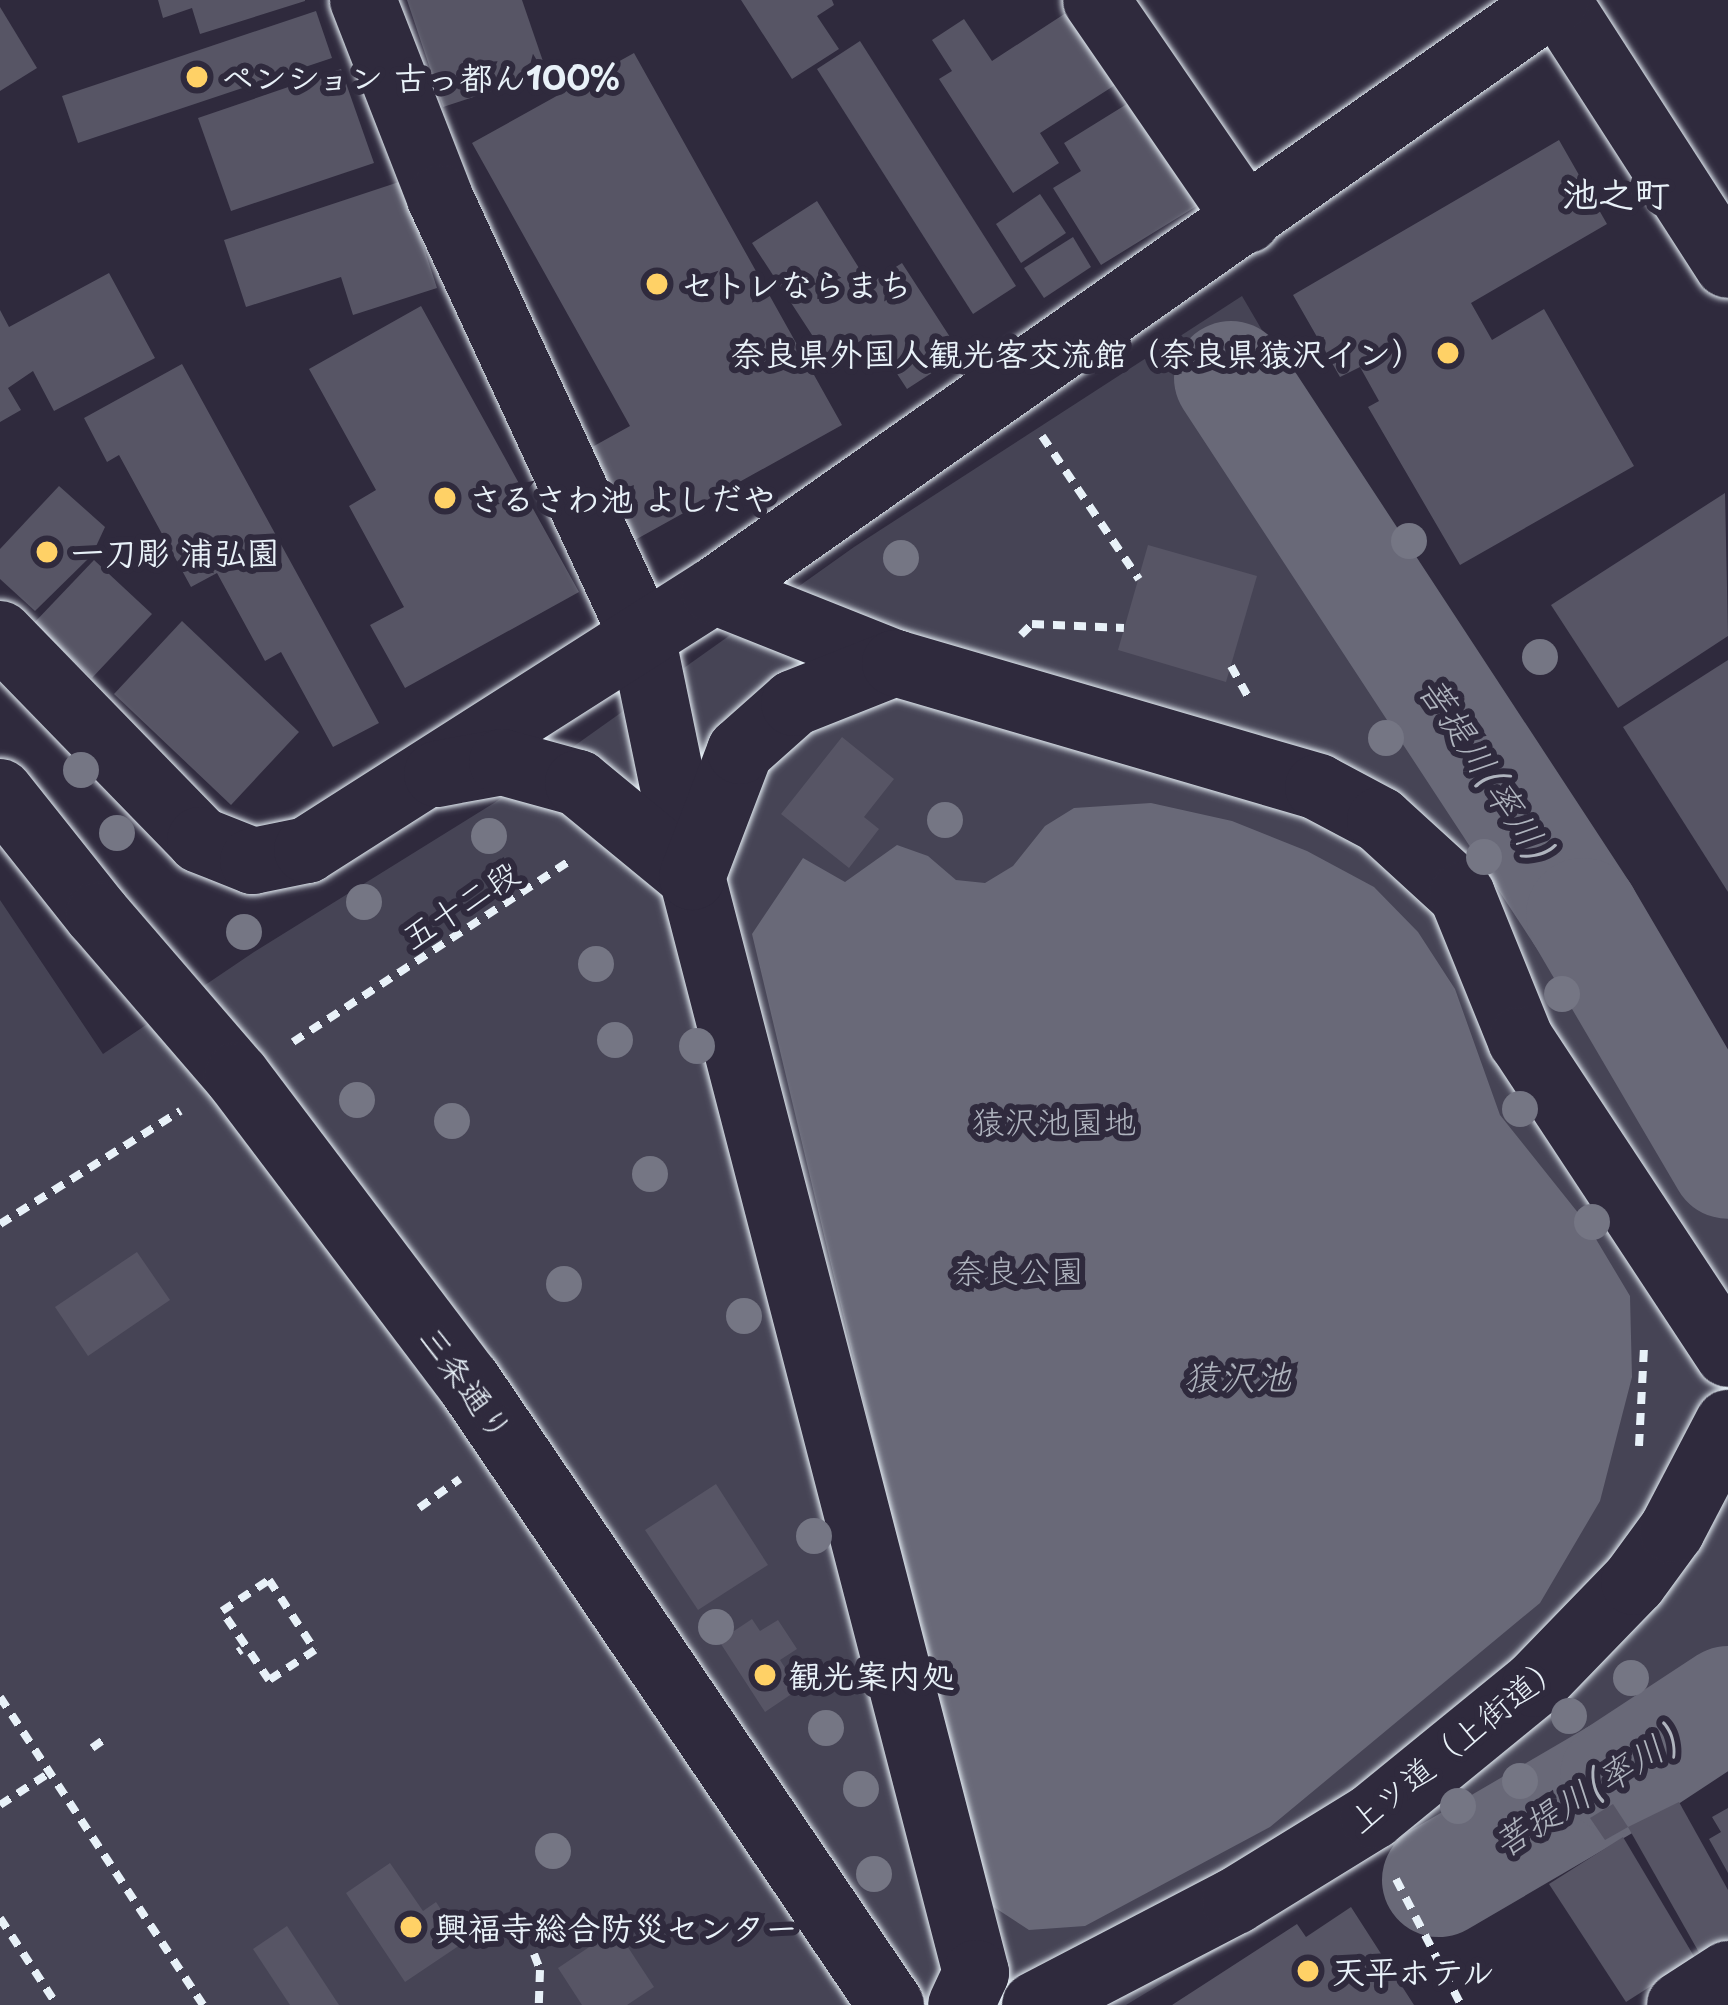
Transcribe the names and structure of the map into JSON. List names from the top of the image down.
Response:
{
  "streets": {
    "street": ["三条通り", "上ツ道（上街道）"],
    "path": ["五十二段"]
  },
  "districts": ["池之町"],
  "water": ["菩提川(率川)", "猿沢池"],
  "parks": ["猿沢池園地", "奈良公園"],
  "places": [
    "ペンション 古っ都ん100%",
    "セトレならまち",
    "奈良県外国人観光客交流館（奈良県猿沢イン）",
    "さるさわ池 よしだや",
    "一刀彫 浦弘園",
    "観光案内処",
    "興福寺総合防災センター",
    "天平ホテル"
  ]
}
